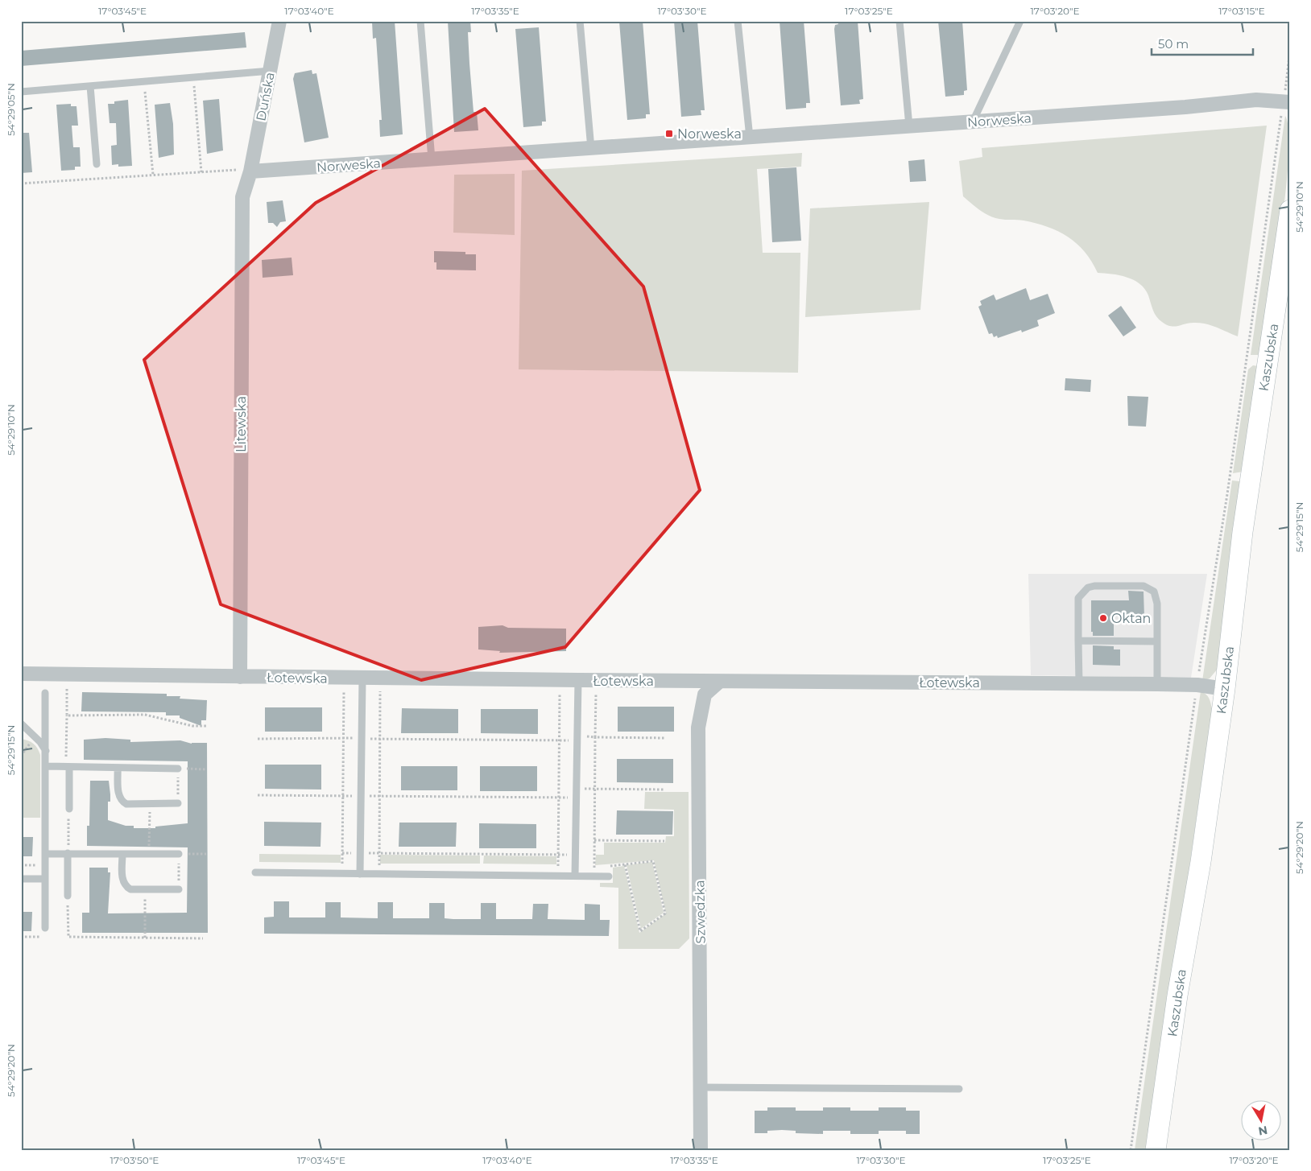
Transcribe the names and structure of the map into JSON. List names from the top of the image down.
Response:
{
  "streets": {
    "main road": ["Kaszubska"],
    "street": [
      "Duńska",
      "Norweska",
      "Litewska",
      "Łotewska",
      "Szwedzka"
    ]
  },
  "crossings": [
    ["Duńska", "Norweska"],
    ["Duńska", "Litewska"],
    ["Norweska", "Litewska"],
    ["Kaszubska", "Łotewska"],
    ["Litewska", "Łotewska"],
    ["Łotewska", "Szwedzka"]
  ],
  "places": {
    "transit": ["Norweska"],
    "other": ["Oktan"]
  },
  "scale_bar": "50 m",
  "north": "bottom",
  "coordinates": [
    "17°03'45\"E",
    "17°03'40\"E",
    "17°03'35\"E",
    "17°03'30\"E",
    "17°03'25\"E",
    "17°03'20\"E",
    "17°03'15\"E",
    "54°29'05\"N",
    "54°29'10\"N",
    "54°29'15\"N",
    "54°29'20\"N",
    "17°03'50\"E"
  ]
}
